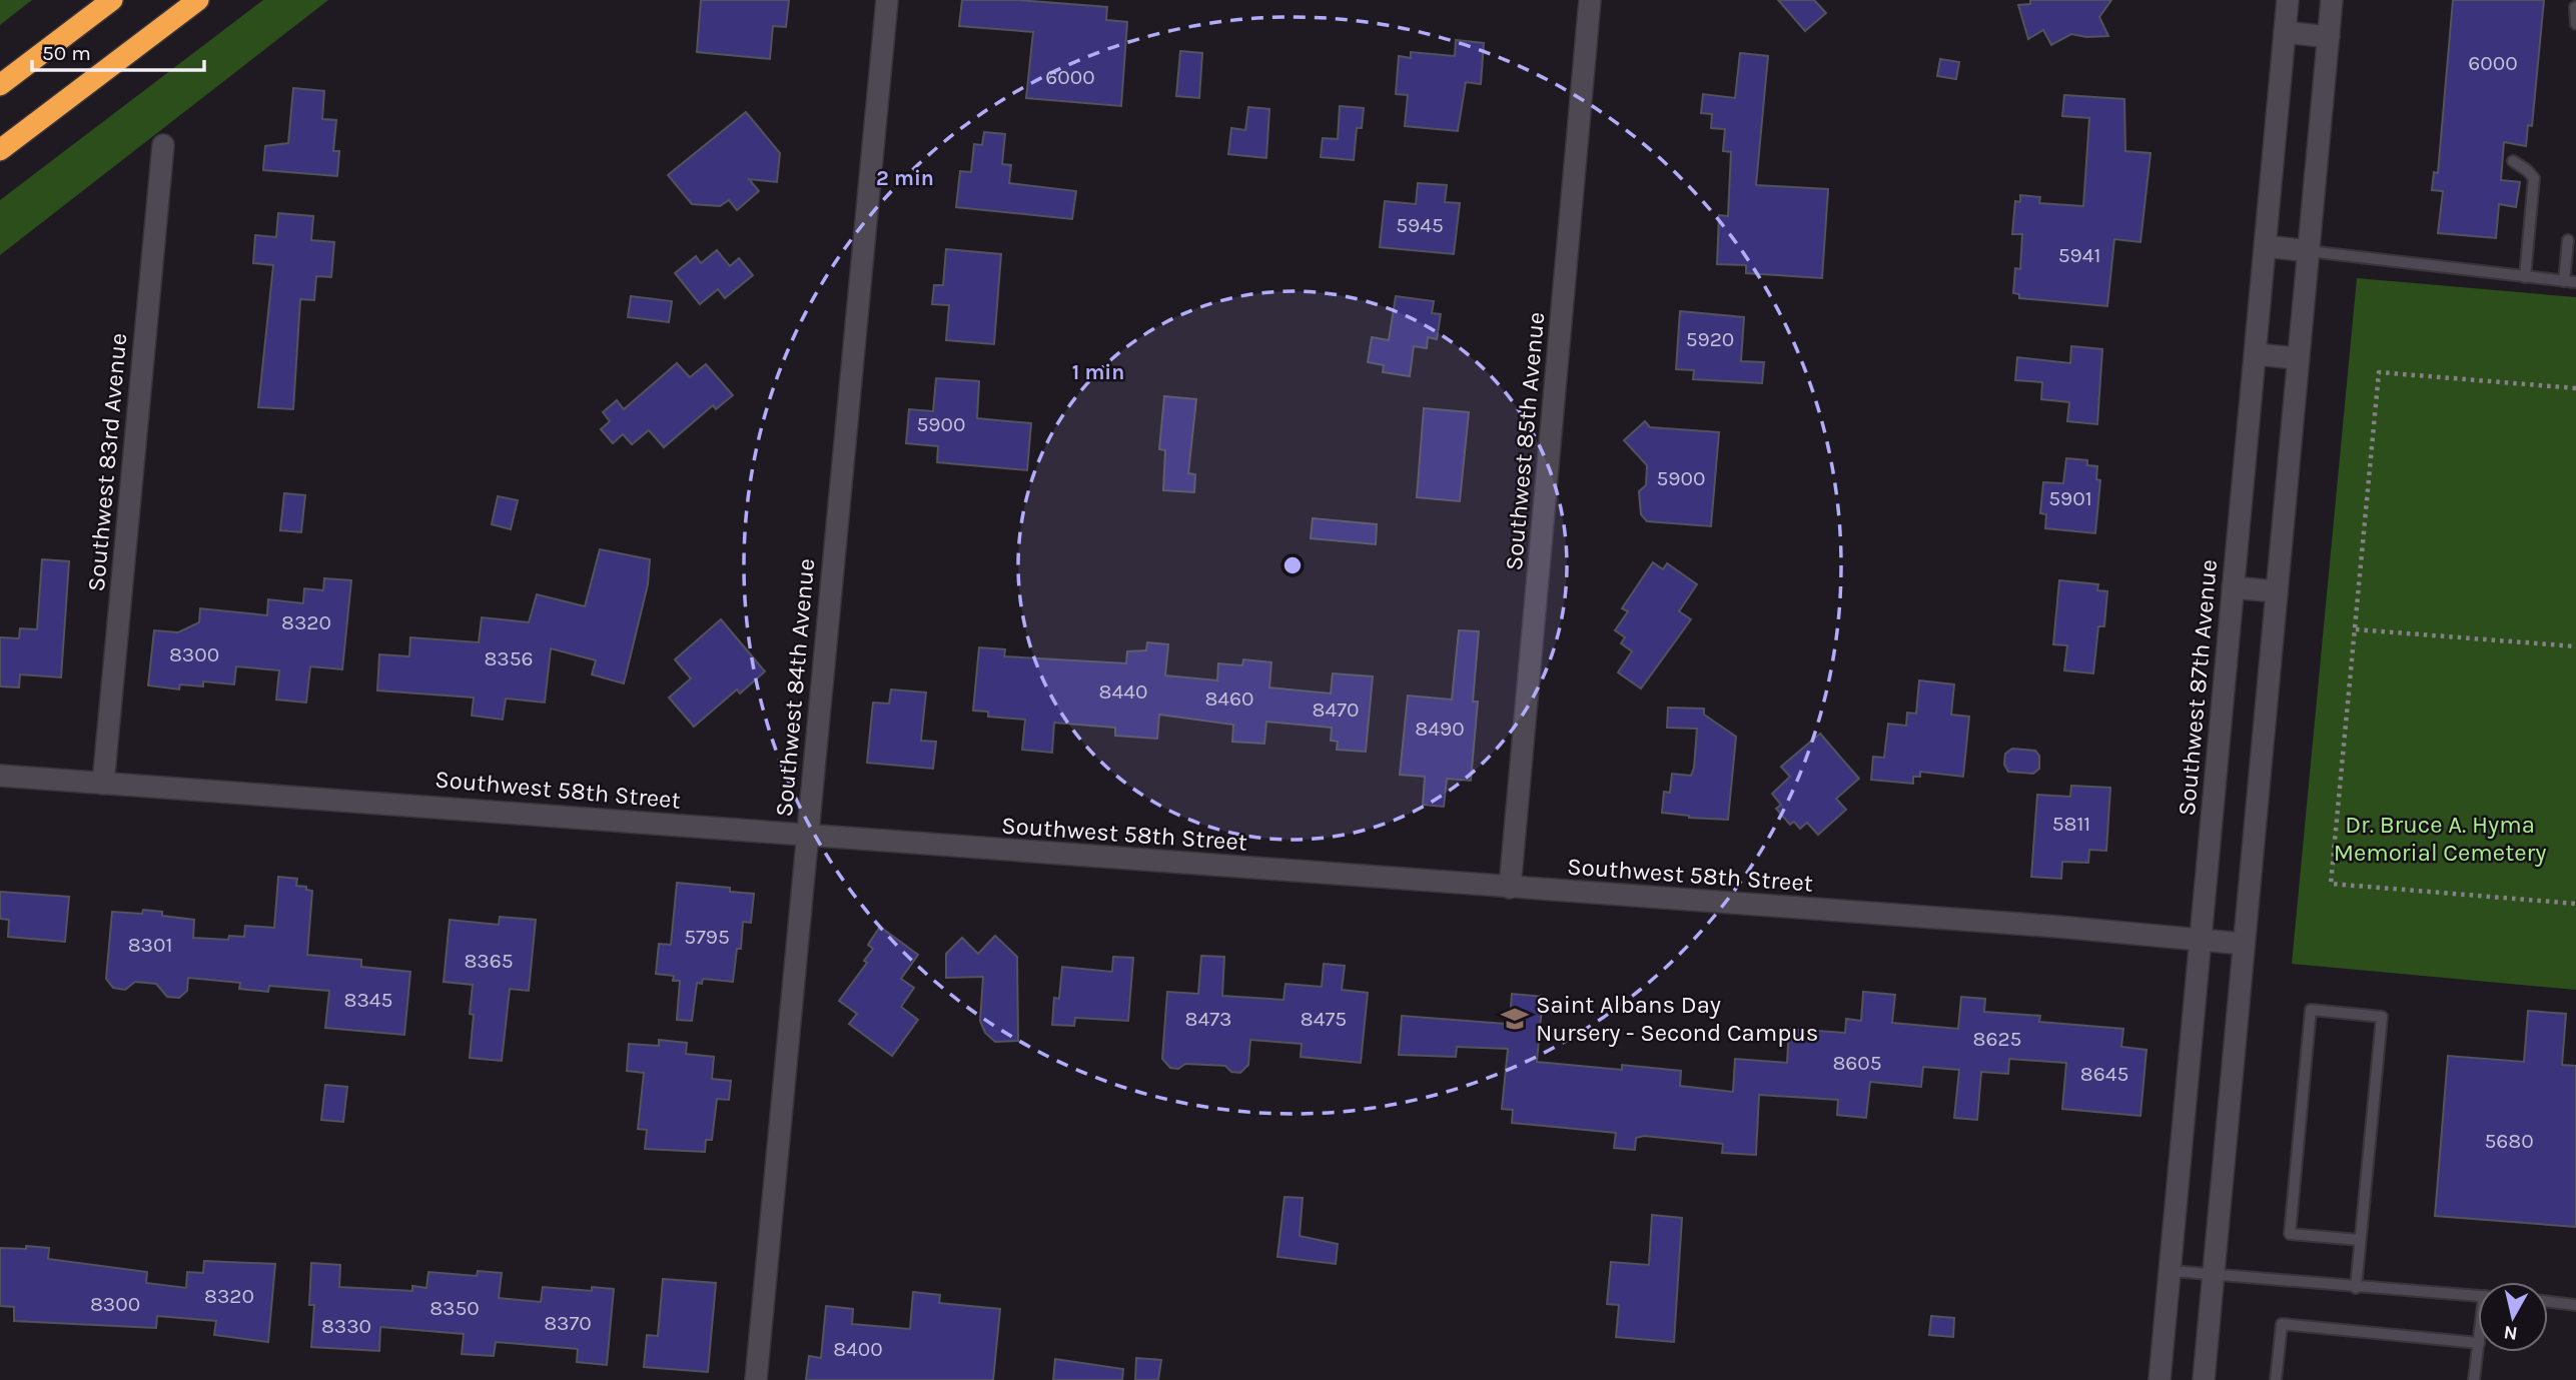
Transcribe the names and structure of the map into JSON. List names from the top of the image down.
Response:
{
  "streets": {
    "street": [
      "Southwest 85th Avenue",
      "Southwest 83rd Avenue",
      "Southwest 84th Avenue",
      "Southwest 87th Avenue",
      "Southwest 58th Street"
    ]
  },
  "crossings": [
    ["Southwest 85th Avenue", "Southwest 58th Street"],
    ["Southwest 83rd Avenue", "Southwest 58th Street"],
    ["Southwest 84th Avenue", "Southwest 58th Street"],
    ["Southwest 87th Avenue", "Southwest 58th Street"]
  ],
  "parks": ["Dr. Bruce A. Hyma Memorial Cemetery"],
  "places": {
    "school or university": ["Saint Albans Day Nursery - Second Campus"]
  },
  "house_numbers": [
    "6000",
    "6000",
    "5945",
    "5941",
    "5920",
    "5900",
    "5900",
    "5901",
    "8320",
    "8300",
    "8356",
    "8440",
    "8460",
    "8470",
    "8490",
    "5811",
    "5795",
    "8301",
    "8365",
    "8345",
    "8473",
    "8475",
    "8625",
    "8605",
    "8645",
    "5680",
    "8320",
    "8300",
    "8350",
    "8370",
    "8330",
    "8400"
  ],
  "scale_bar": "50 m",
  "north": "bottom",
  "rings": ["2 min", "1 min"]
}
